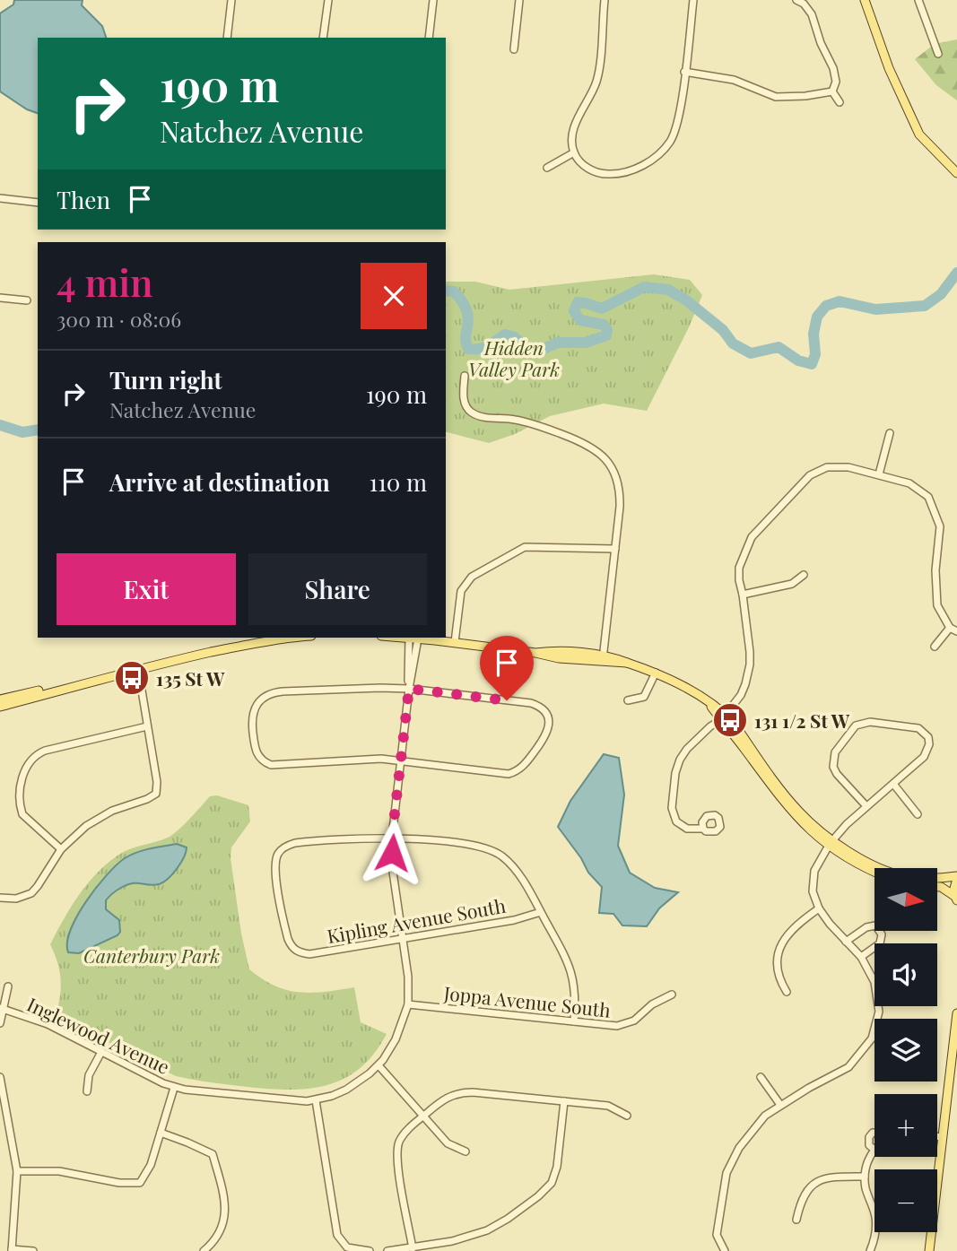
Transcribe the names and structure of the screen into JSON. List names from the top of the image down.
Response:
{
  "streets": {
    "street": ["Kipling Avenue South", "Joppa Avenue South", "Inglewood Avenue"]
  },
  "crossings": [
    ["Kipling Avenue South", "Inglewood Avenue"],
    ["Joppa Avenue South", "Inglewood Avenue"]
  ],
  "parks": ["Hidden Valley Park", "Canterbury Park"],
  "places": {
    "bus stop": ["135 St W", "131 1/2 St W"]
  },
  "north": "right",
  "page": {
    "turn": ["190 m", "Natchez Avenue"],
    "then": "Then",
    "heading": ["4 min", "300 m · 08:06"],
    "list": [
      {
        "name": "Turn right",
        "note": "Natchez Avenue",
        "value": "190 m"
      },
      {
        "name": "Arrive at destination",
        "value": "110 m"
      }
    ],
    "buttons": ["Exit", "Share"],
    "map_buttons": ["+", "−"]
  }
}
